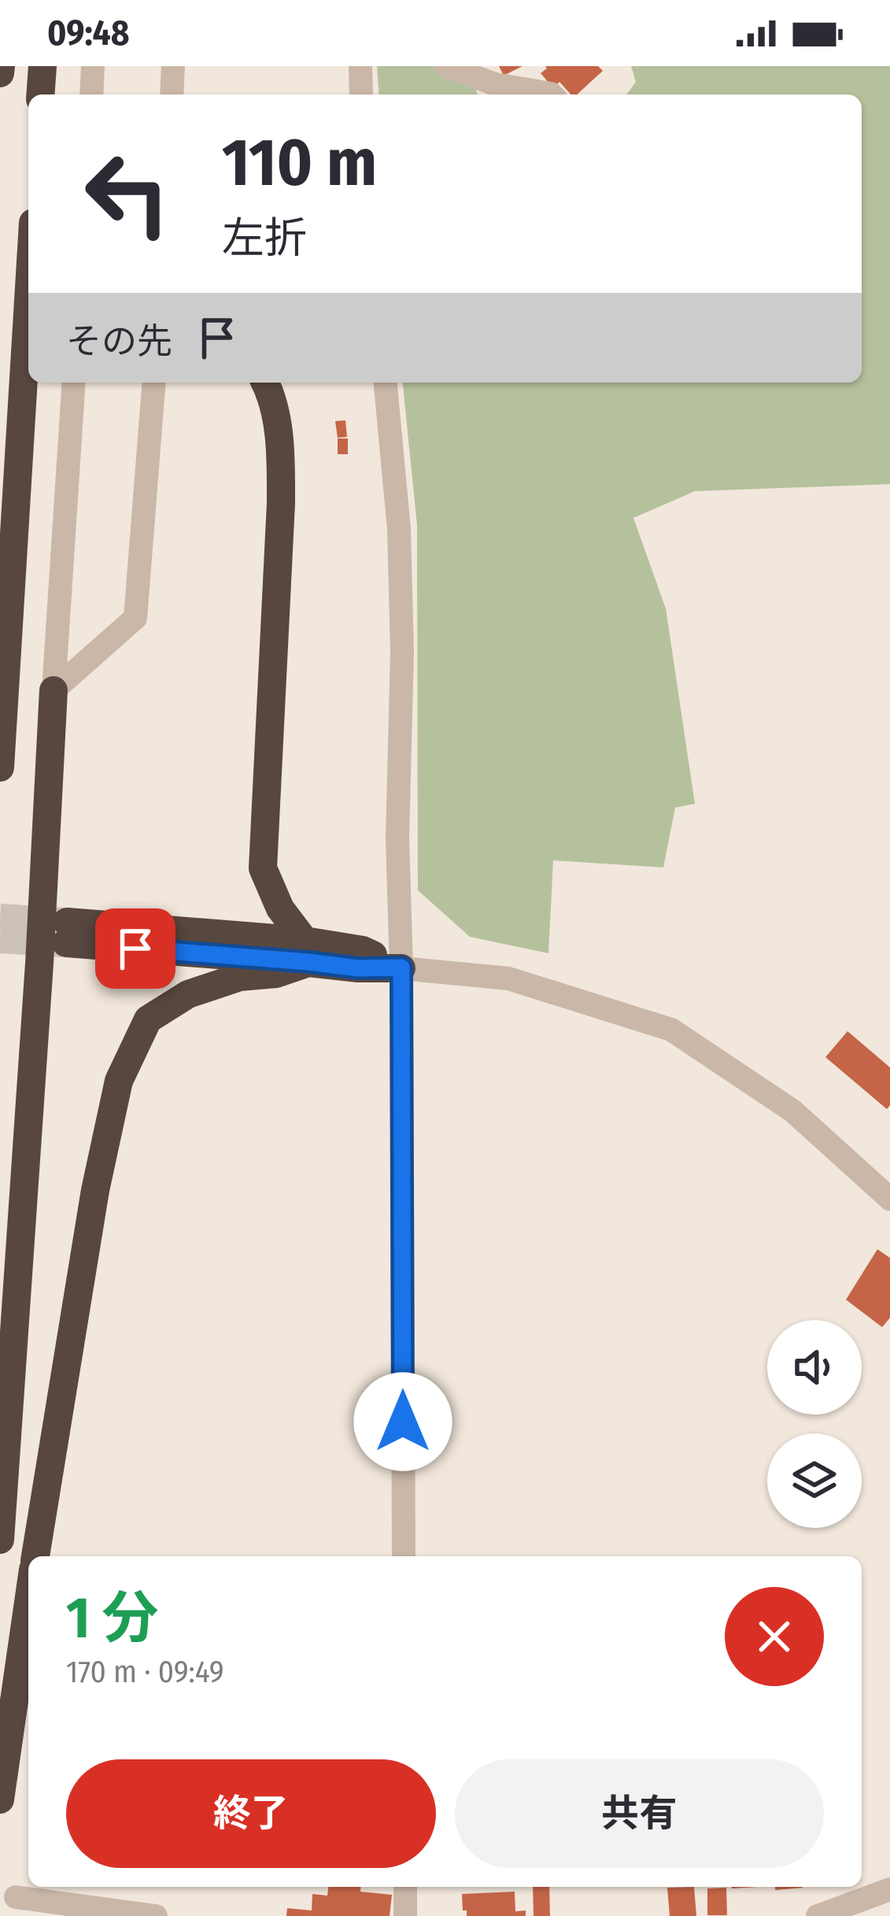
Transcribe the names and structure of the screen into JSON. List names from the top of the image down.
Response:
{
  "page": {
    "status": "09:48",
    "turn": ["110 m", "左折"],
    "then": "その先",
    "heading": ["1 分", "170 m · 09:49"],
    "buttons": ["終了", "共有"]
  }
}
